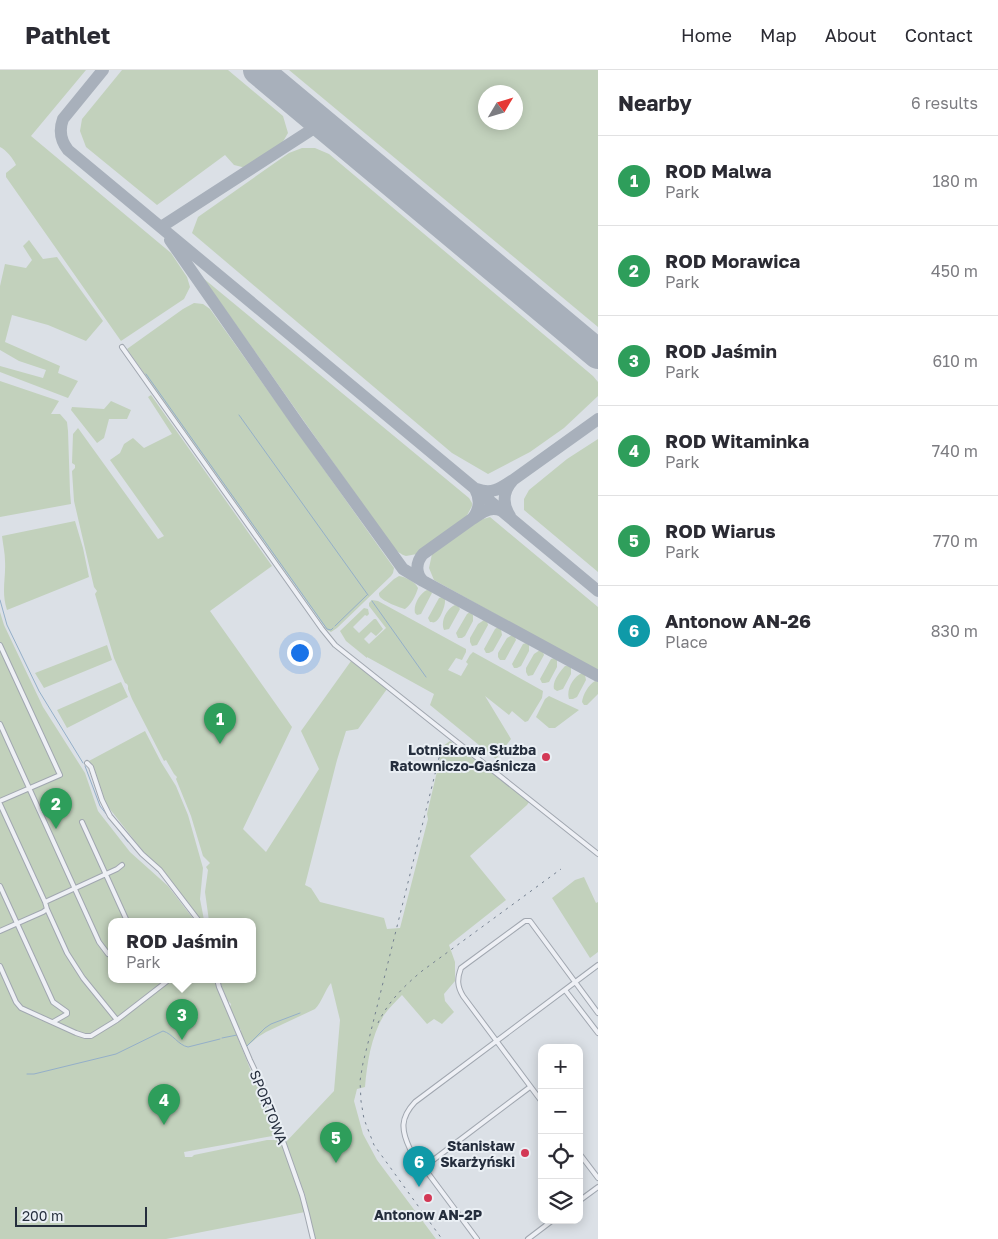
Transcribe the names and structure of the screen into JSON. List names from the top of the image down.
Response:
{
  "streets": {
    "street": ["SPORTOWA"]
  },
  "places": ["Lotniskowa Służba Ratowniczo-Gaśnicza", "Stanisław Skarżyński", "Antonow AN-2P"],
  "scale_bar": "200 m",
  "north": "top right",
  "page": {
    "header": "Pathlet",
    "nav": [
      "Home",
      "Map",
      "About",
      "Contact"
    ],
    "heading": ["Nearby", "6 results"],
    "list": [
      {
        "mark": "1",
        "name": "ROD Malwa",
        "note": "Park",
        "value": "180 m"
      },
      {
        "mark": "2",
        "name": "ROD Morawica",
        "note": "Park",
        "value": "450 m"
      },
      {
        "mark": "3",
        "name": "ROD Jaśmin",
        "note": "Park",
        "value": "610 m"
      },
      {
        "mark": "4",
        "name": "ROD Witaminka",
        "note": "Park",
        "value": "740 m"
      },
      {
        "mark": "5",
        "name": "ROD Wiarus",
        "note": "Park",
        "value": "770 m"
      },
      {
        "mark": "6",
        "name": "Antonow AN-26",
        "note": "Place",
        "value": "830 m"
      }
    ],
    "pins": [
      "1",
      "2",
      "3",
      "4",
      "5",
      "6"
    ],
    "popup": ["ROD Jaśmin", "Park"],
    "map_buttons": ["+", "−"],
    "scale": "200 m"
  }
}
